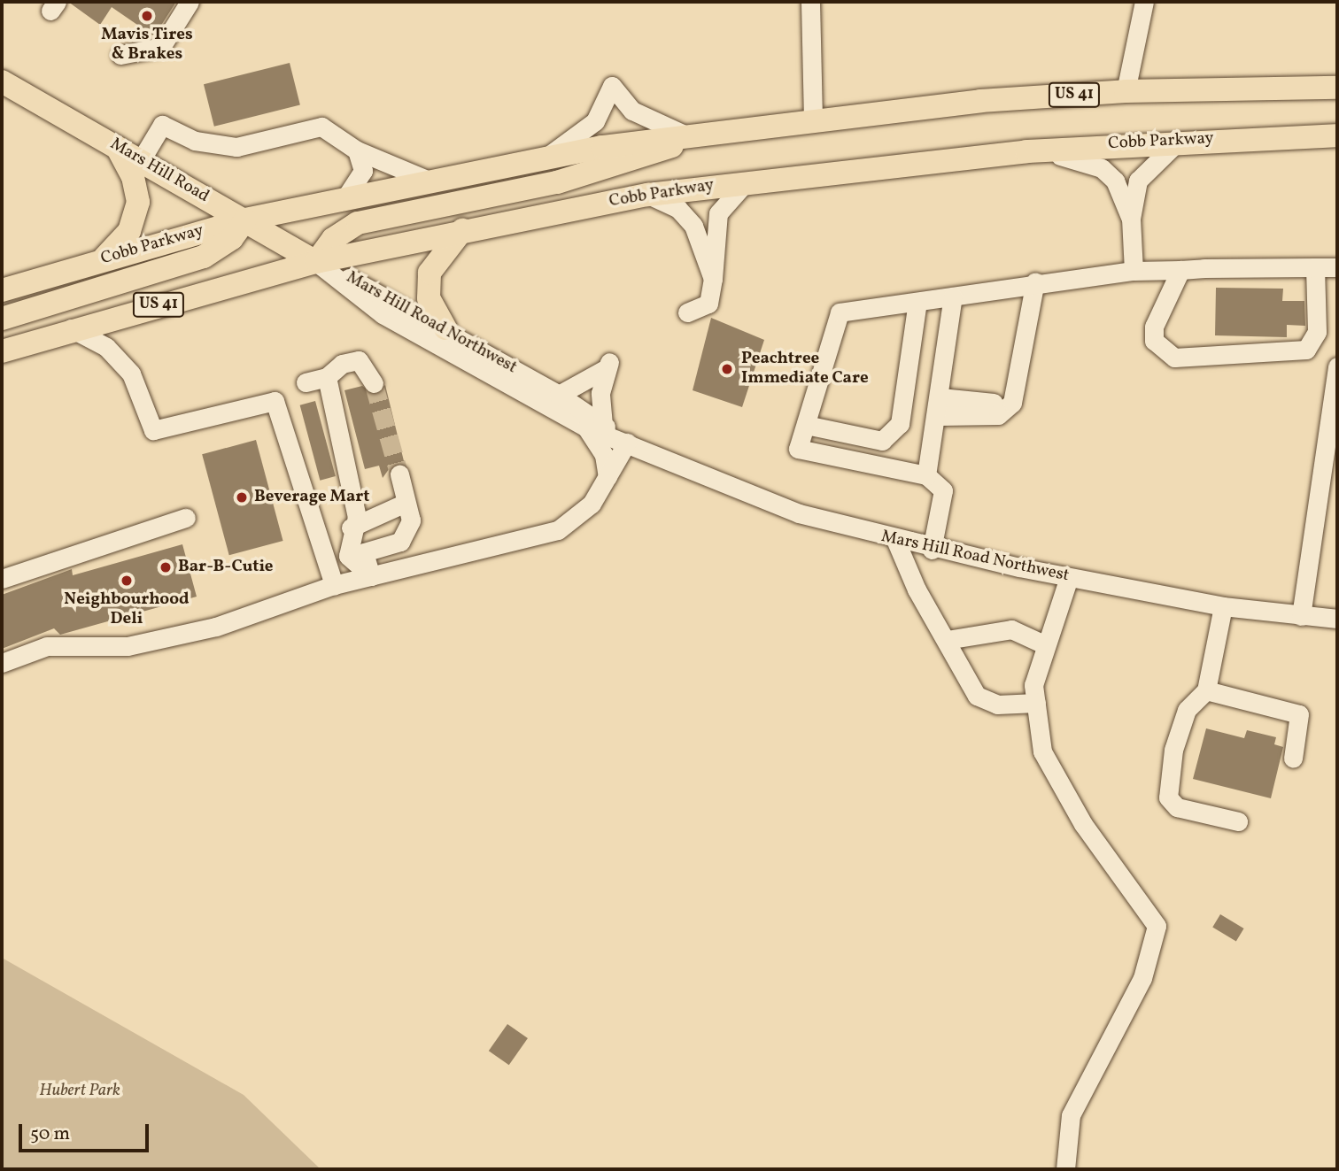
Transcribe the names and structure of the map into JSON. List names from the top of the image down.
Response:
{
  "streets": {
    "main road": ["US 41", "Cobb Parkway", "Mars Hill Road"],
    "street": ["Mars Hill Road Northwest"]
  },
  "crossings": [
    ["Cobb Parkway", "Mars Hill Road"],
    ["Cobb Parkway", "Mars Hill Road Northwest"],
    ["Mars Hill Road", "Mars Hill Road Northwest"]
  ],
  "parks": ["Hubert Park"],
  "places": [
    "Mavis Tires & Brakes",
    "Peachtree Immediate Care",
    "Beverage Mart",
    "Bar-B-Cutie",
    "Neighbourhood Deli"
  ],
  "scale_bar": "50 m"
}
